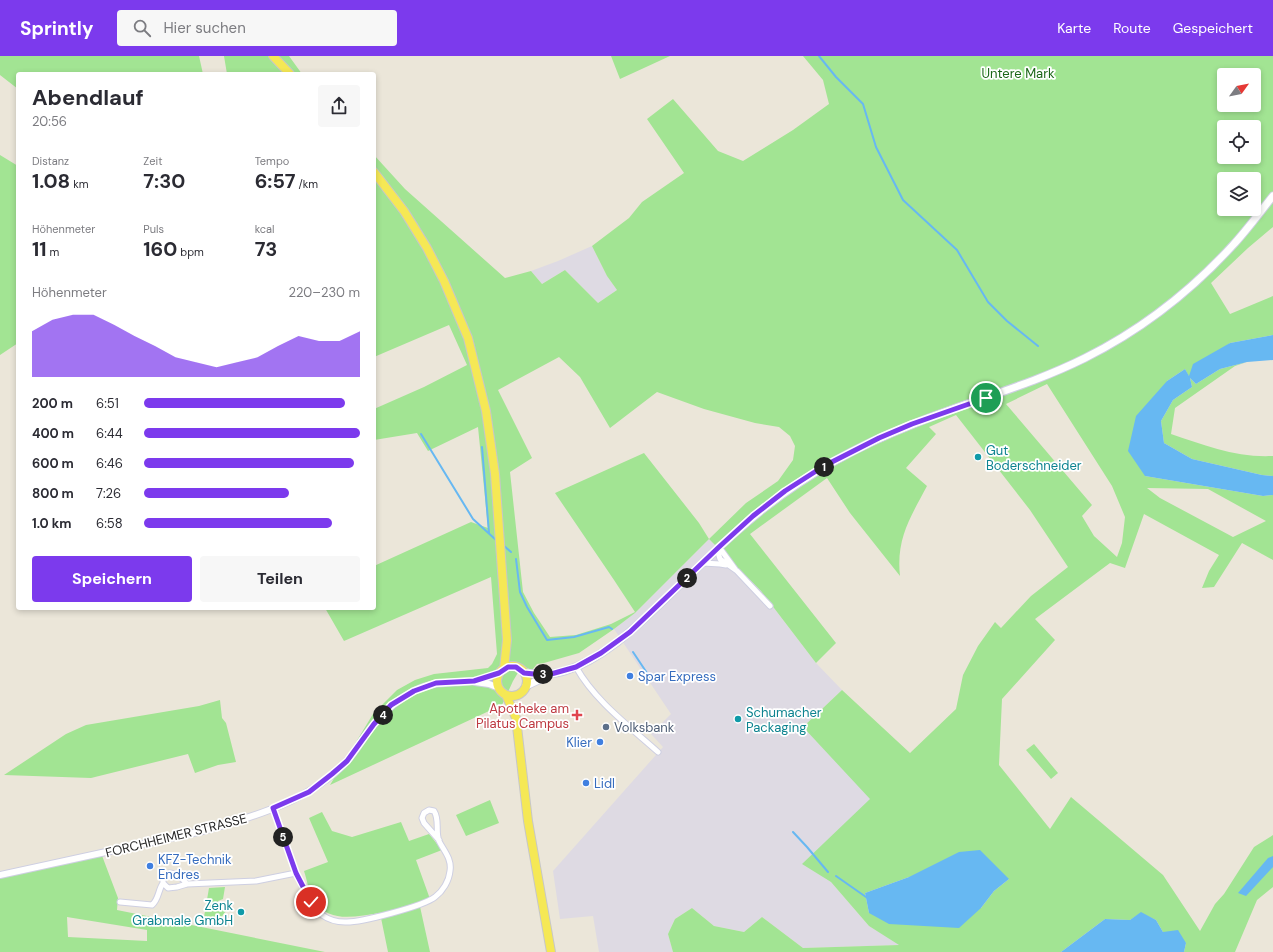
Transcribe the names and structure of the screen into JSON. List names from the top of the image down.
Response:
{
  "streets": {
    "street": ["FORCHHEIMER STRASSE"]
  },
  "parks": ["Untere Mark"],
  "places": {
    "other": [
      "Gut Boderschneider",
      "Spar Express",
      "Schumacher Packaging",
      "Volksbank",
      "Klier",
      "Lidl",
      "KFZ-Technik Endres",
      "Zenk Grabmale GmbH"
    ],
    "health": ["Apotheke am Pilatus Campus"]
  },
  "north": "top right",
  "page": {
    "header": "Sprintly",
    "search": "Hier suchen",
    "nav": ["Karte", "Route", "Gespeichert"],
    "heading": ["Abendlauf", "20:56"],
    "stats": [
      ["Distanz", "1.08 km"],
      ["Zeit", "7:30"],
      ["Tempo", "6:57 /km"],
      ["Höhenmeter", "11 m"],
      ["Puls", "160 bpm"],
      ["kcal", "73"]
    ],
    "chart": ["Höhenmeter", "220–230 m"],
    "list": [
      {
        "name": "200 m",
        "note": "6:51"
      },
      {
        "name": "400 m",
        "note": "6:44"
      },
      {
        "name": "600 m",
        "note": "6:46"
      },
      {
        "name": "800 m",
        "note": "7:26"
      },
      {
        "name": "1.0 km",
        "note": "6:58"
      }
    ],
    "pins": [
      "1",
      "2",
      "3",
      "4",
      "5"
    ],
    "buttons": ["Speichern", "Teilen"]
  }
}
